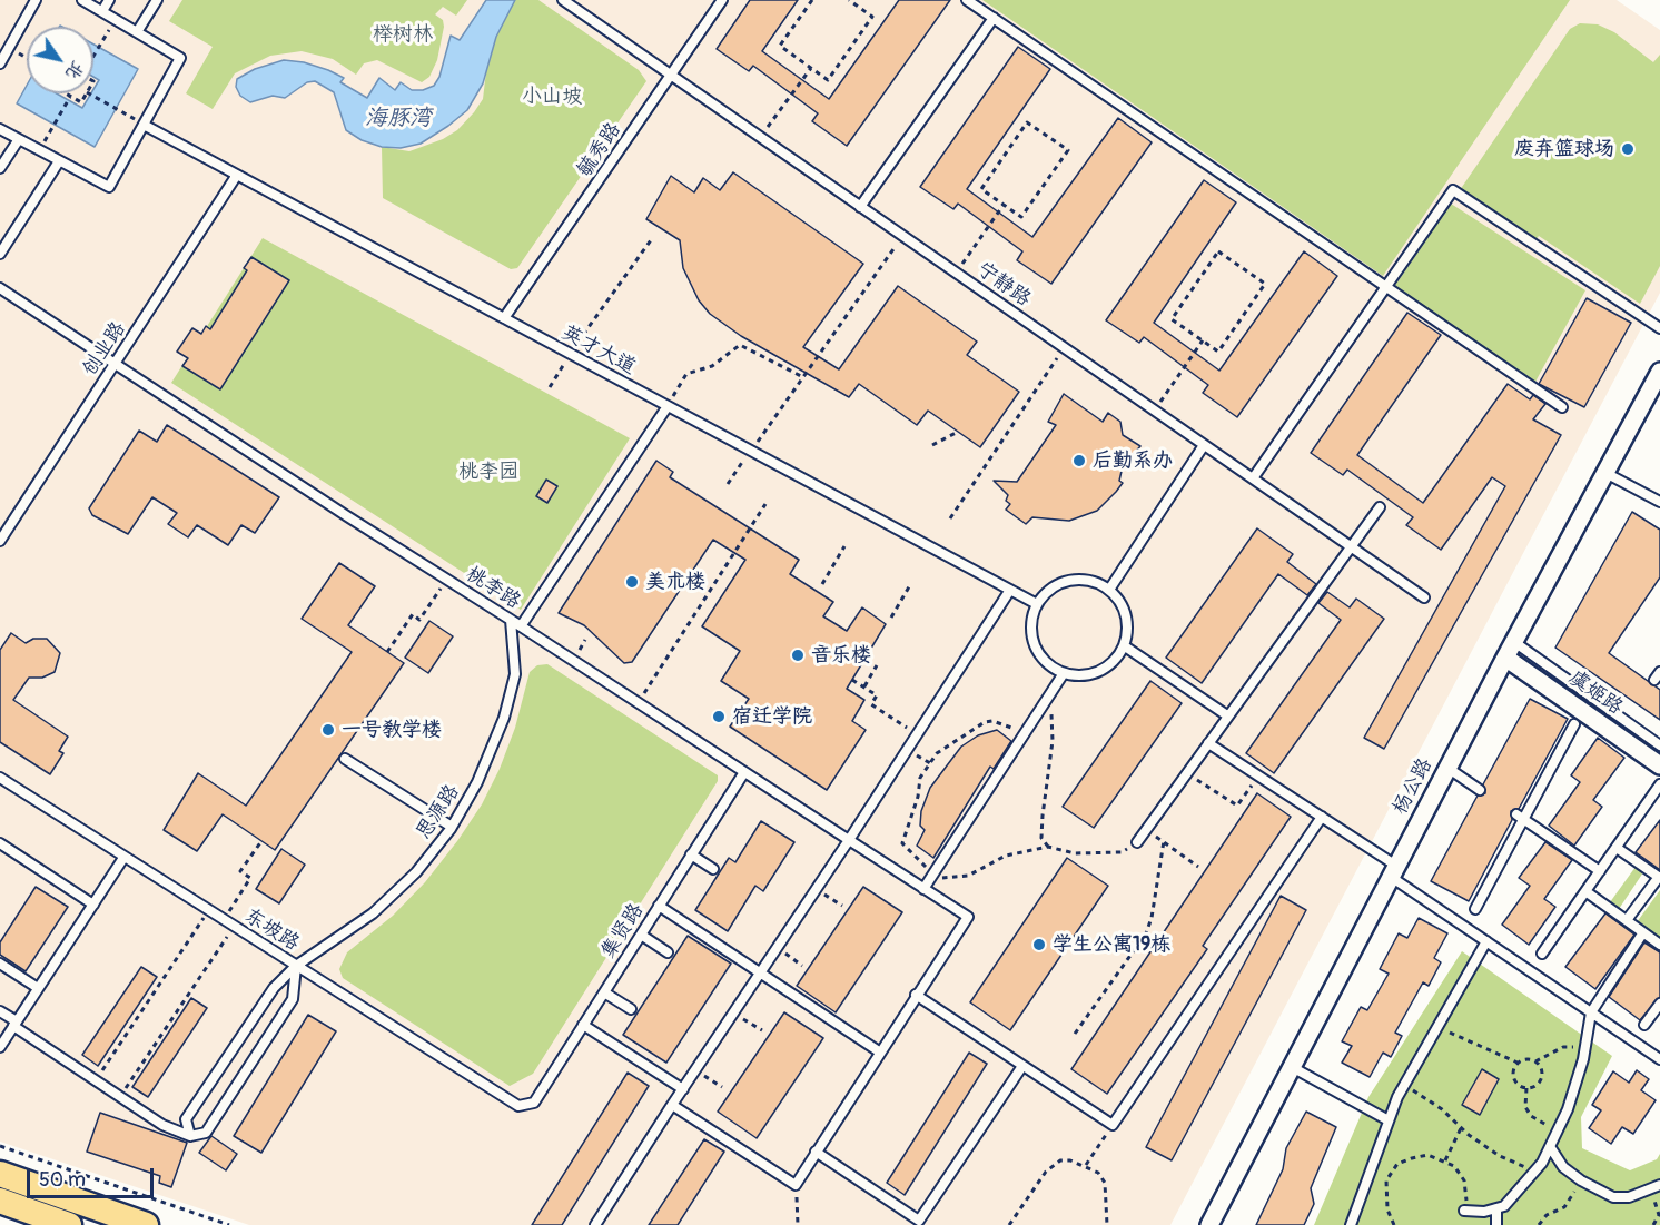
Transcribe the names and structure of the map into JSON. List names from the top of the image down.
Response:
{
  "streets": {
    "street": ["虞姬路", "杨公路"],
    "lane": [
      "毓秀路",
      "宁静路",
      "创业路",
      "英才大道",
      "桃李路",
      "思源路",
      "东坡路",
      "集贤路"
    ]
  },
  "crossings": [
    ["毓秀路", "宁静路"],
    ["毓秀路", "英才大道"],
    ["创业路", "英才大道"],
    ["创业路", "桃李路"],
    ["桃李路", "思源路"],
    ["桃李路", "集贤路"],
    ["虞姬路", "杨公路"],
    ["思源路", "东坡路"],
    ["东坡路", "集贤路"]
  ],
  "water": ["海豚湾"],
  "parks": ["榉树林", "小山坡", "桃李园"],
  "places": [
    "废弃篮球场",
    "后勤系办",
    "美术楼",
    "音乐楼",
    "宿迁学院",
    "一号教学楼",
    "学生公寓19栋"
  ],
  "scale_bar": "50 m",
  "north": "bottom right"
}
